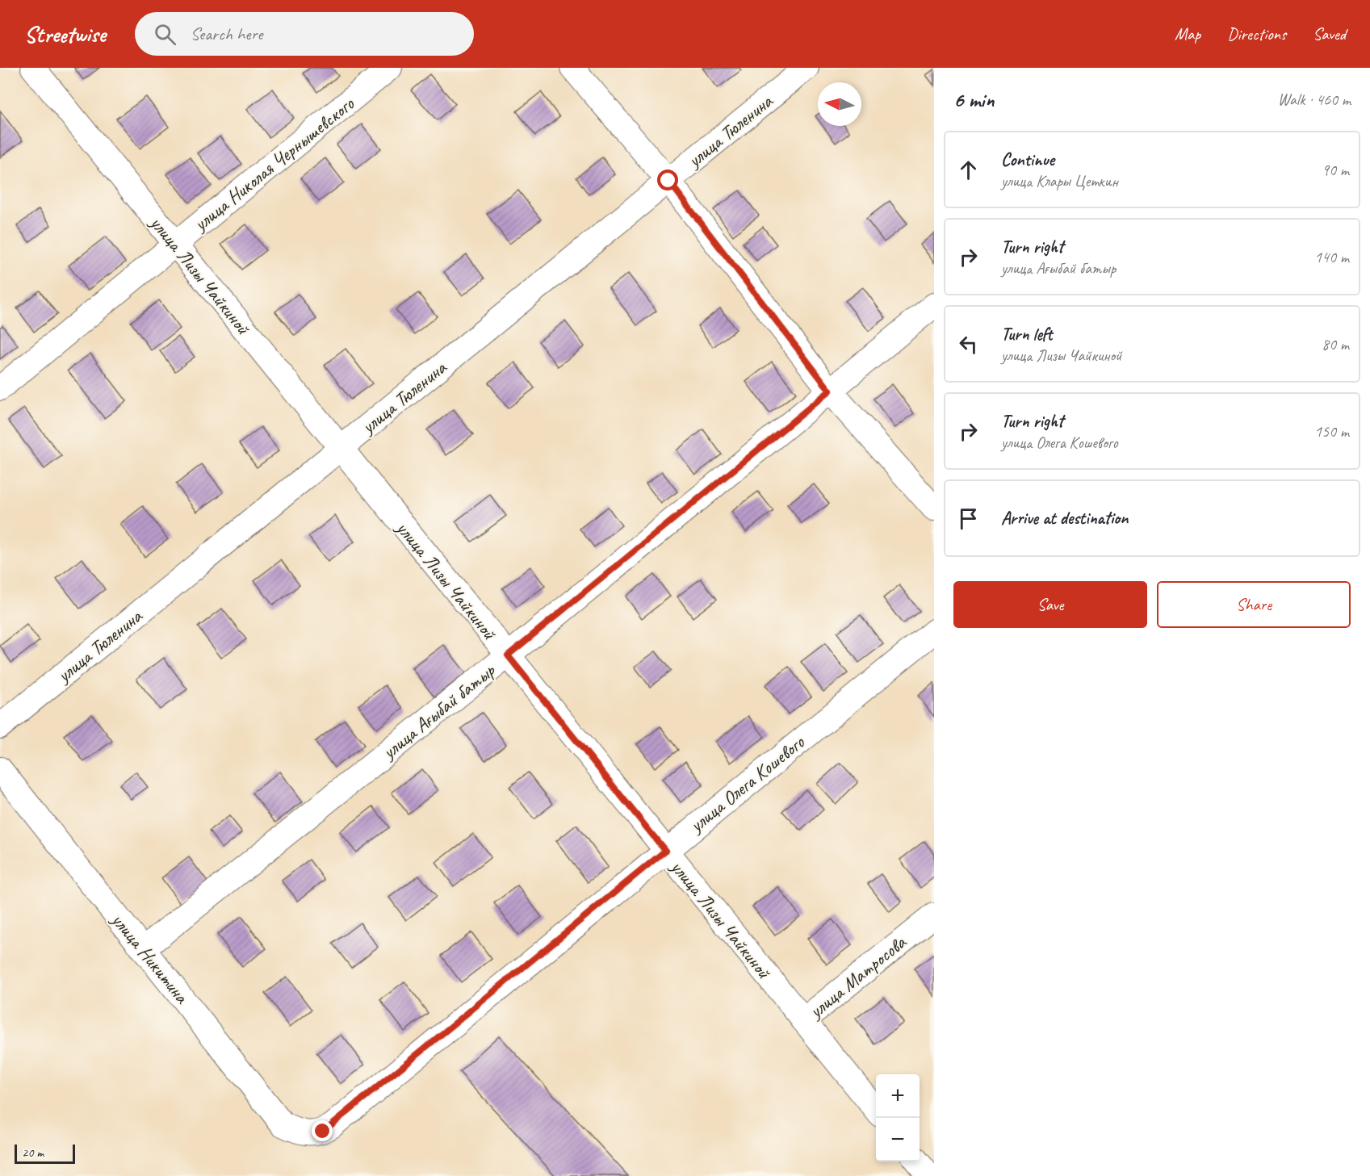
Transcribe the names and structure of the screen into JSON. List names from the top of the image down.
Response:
{
  "streets": {
    "street": [
      "улица Тюленина",
      "улица Николая Чернышевского",
      "улица Лизы Чайкиной",
      "улица Ағыбай батыр",
      "улица Олега Кошевого",
      "улица Никитина",
      "улица Матросова"
    ]
  },
  "crossings": [
    ["улица Тюленина", "улица Лизы Чайкиной"],
    ["улица Николая Чернышевского", "улица Лизы Чайкиной"],
    ["улица Лизы Чайкиной", "улица Ағыбай батыр"],
    ["улица Лизы Чайкиной", "улица Олега Кошевого"],
    ["улица Лизы Чайкиной", "улица Матросова"],
    ["улица Ағыбай батыр", "улица Никитина"],
    ["улица Олега Кошевого", "улица Никитина"]
  ],
  "scale_bar": "20 m",
  "north": "left",
  "page": {
    "header": "Streetwise",
    "search": "Search here",
    "nav": ["Map", "Directions", "Saved"],
    "heading": ["6 min", "Walk · 460 m"],
    "list": [
      ["Continue", "улица Клары Цеткин", "90 m"],
      ["Turn right", "улица Ағыбай батыр", "140 m"],
      ["Turn left", "улица Лизы Чайкиной", "80 m"],
      ["Turn right", "улица Олега Кошевого", "150 m"],
      "Arrive at destination"
    ],
    "buttons": ["Save", "Share"],
    "map_buttons": ["+", "−"],
    "scale": "20 m"
  }
}
